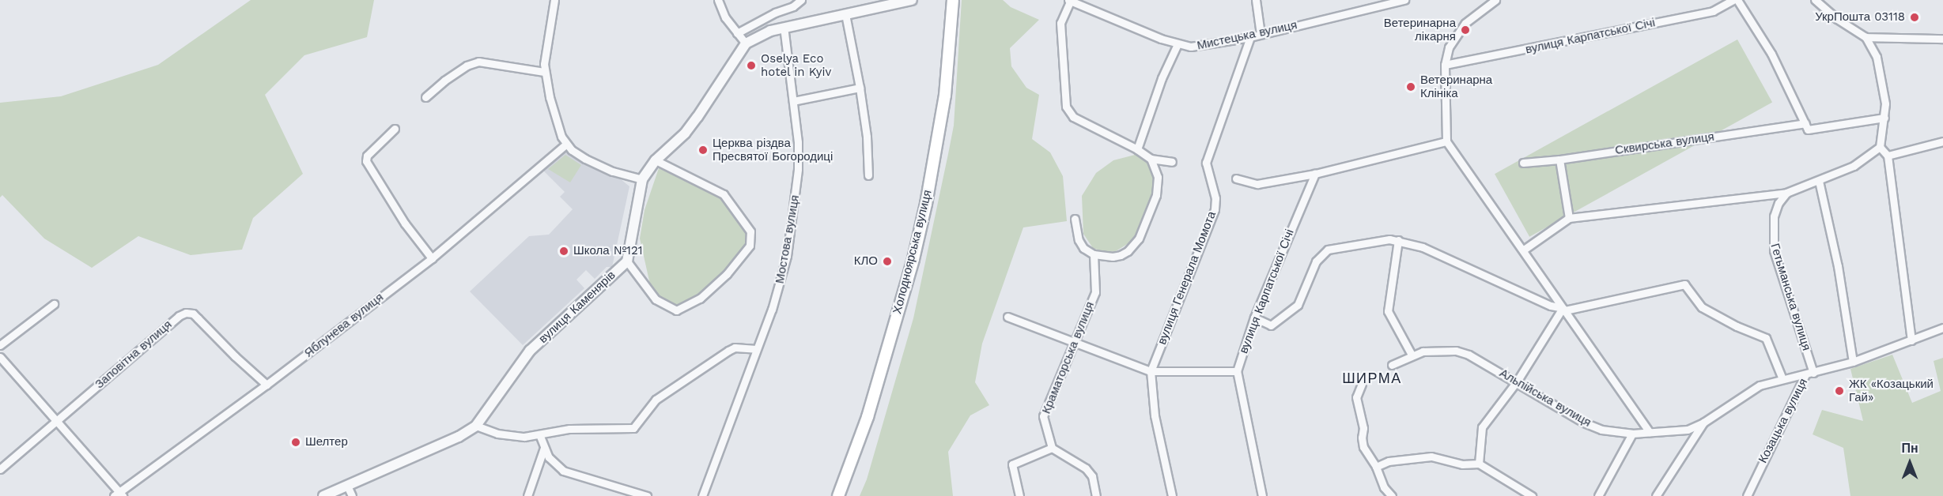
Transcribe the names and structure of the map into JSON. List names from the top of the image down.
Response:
{
  "streets": {
    "main road": ["Холодноярська вулиця"],
    "street": [
      "Мистецька вулиця",
      "вулиця Карпатської Січі",
      "Сквирська вулиця",
      "Мостова вулиця",
      "вулиця Генерала Момота",
      "Гетьманська вулиця",
      "вулиця Каменярів",
      "Яблунева вулиця",
      "Заповітна вулиця",
      "Краматорська вулиця",
      "Альпійська вулиця",
      "Козацька вулиця"
    ]
  },
  "crossings": [
    ["Мистецька вулиця", "вулиця Генерала Момота"],
    ["Гетьманська вулиця", "Альпійська вулиця"],
    ["Гетьманська вулиця", "Козацька вулиця"],
    ["Яблунева вулиця", "Заповітна вулиця"],
    ["Альпійська вулиця", "Козацька вулиця"]
  ],
  "districts": ["ШИРМА"],
  "places": [
    "УкрПошта 03118",
    "Ветеринарна лікарня",
    "Oselya Eco hotel in Kyiv",
    "Ветеринарна Клініка",
    "Церква різдва Пресвятої Богородиці",
    "Школа №121",
    "КЛО",
    "ЖК «Козацький Гай»",
    "Шелтер"
  ],
  "north": "top"
}
